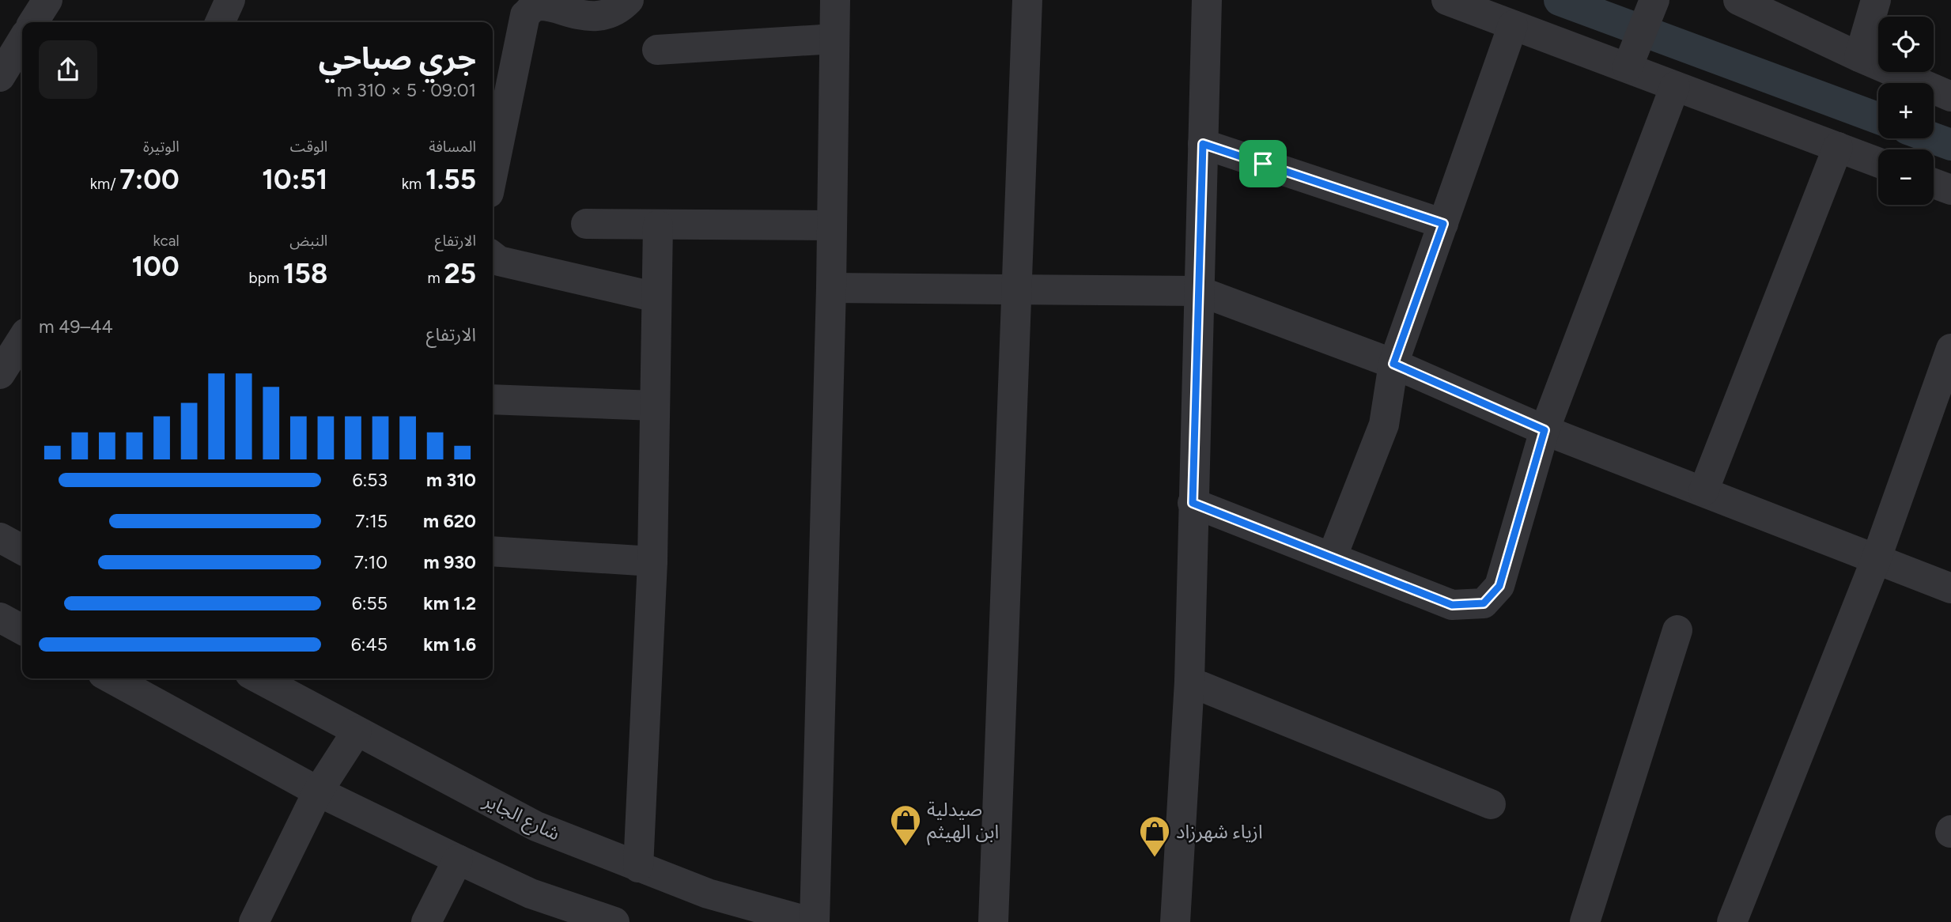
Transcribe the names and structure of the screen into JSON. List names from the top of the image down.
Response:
{
  "streets": {
    "street": ["شارع الجاير"]
  },
  "places": {
    "shop": ["صيدلية ابن الهيثم", "ازياء شهرزاد"]
  },
  "page": {
    "map_buttons": ["+", "−"],
    "heading": ["جري صباحي", "09:01 · 5 × 310 m"],
    "stats": [
      ["المسافة", "1.55 km"],
      ["الوقت", "10:51"],
      ["الوتيرة", "7:00 /km"],
      ["الارتفاع", "25 m"],
      ["النبض", "158 bpm"],
      ["kcal", "100"]
    ],
    "chart": ["الارتفاع", "44–49 m"],
    "list": [
      {
        "name": "310 m",
        "note": "6:53"
      },
      {
        "name": "620 m",
        "note": "7:15"
      },
      {
        "name": "930 m",
        "note": "7:10"
      },
      {
        "name": "1.2 km",
        "note": "6:55"
      },
      {
        "name": "1.6 km",
        "note": "6:45"
      }
    ]
  }
}
